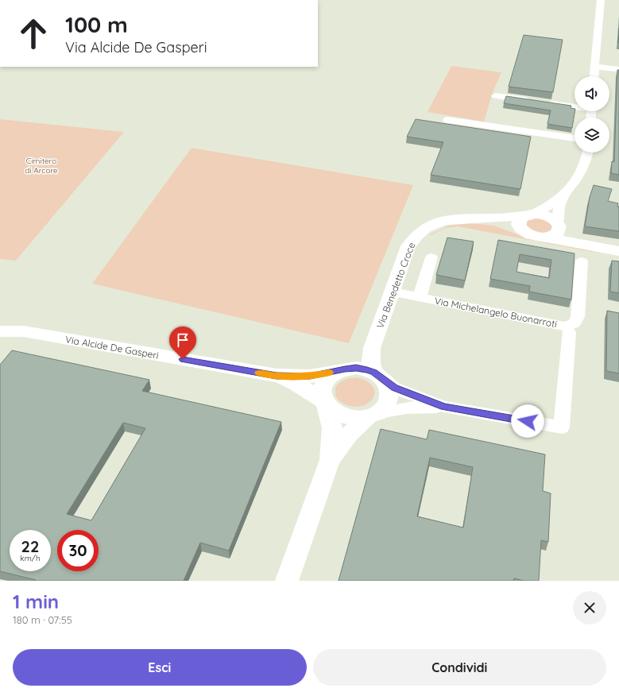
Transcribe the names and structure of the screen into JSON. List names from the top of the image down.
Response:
{
  "streets": {
    "street": ["Via Benedetto Croce", "Via Michelangelo Buonarroti", "Via Alcide De Gasperi"]
  },
  "crossings": [
    ["Via Benedetto Croce", "Via Michelangelo Buonarroti"],
    ["Via Benedetto Croce", "Via Alcide De Gasperi"]
  ],
  "parks": ["Cimitero di Arcore"],
  "page": {
    "turn": ["100 m", "Via Alcide De Gasperi"],
    "speed": "22 km/h",
    "limit": "30",
    "heading": ["1 min", "180 m · 07:55"],
    "buttons": ["Esci", "Condividi"]
  }
}
